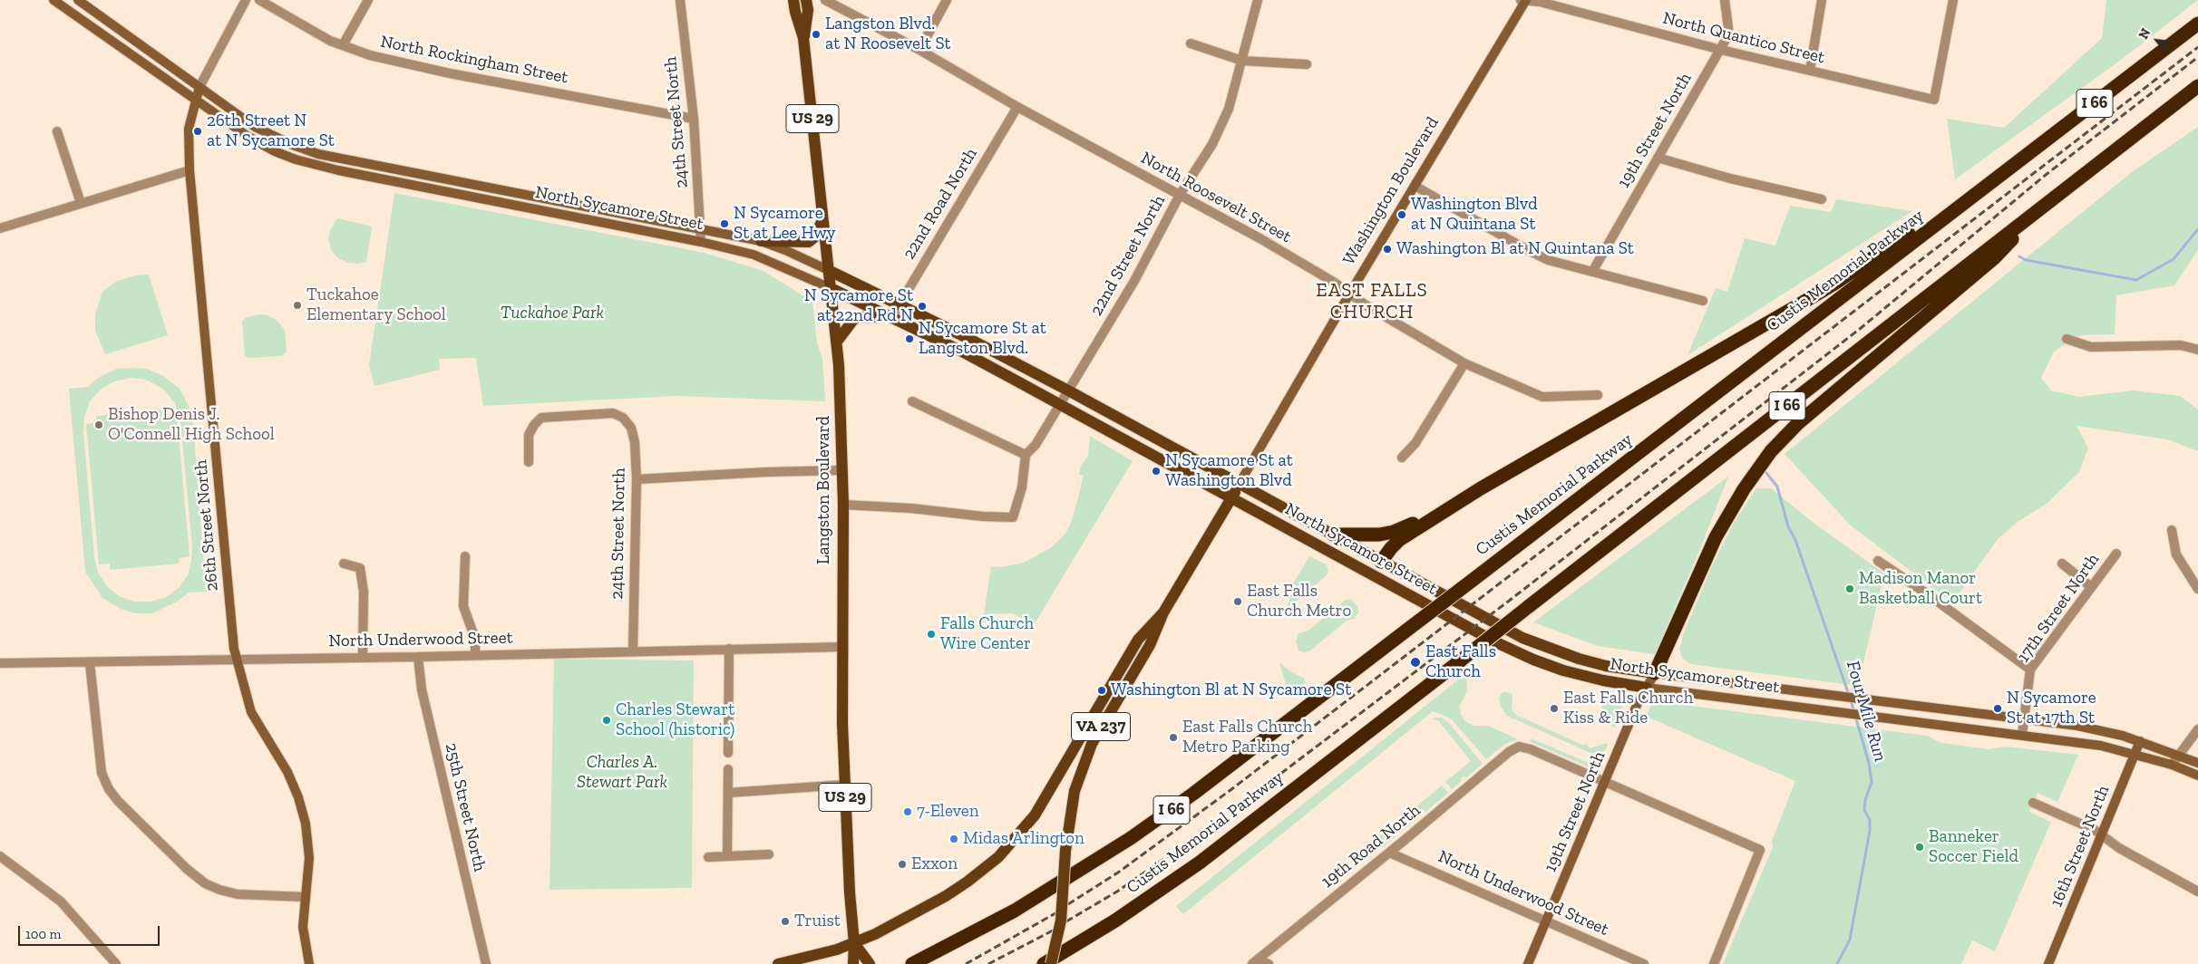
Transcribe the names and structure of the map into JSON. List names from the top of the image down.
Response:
{
  "streets": {
    "highway": ["I 66", "Custis Memorial Parkway"],
    "main road": [
      "US 29",
      "19th Street North",
      "Washington Boulevard",
      "North Sycamore Street",
      "Langston Boulevard",
      "26th Street North",
      "VA 237",
      "16th Street North"
    ],
    "street": [
      "North Quantico Street",
      "North Rockingham Street",
      "24th Street North",
      "North Roosevelt Street",
      "22nd Road North",
      "22nd Street North",
      "17th Street North",
      "North Underwood Street",
      "25th Street North",
      "19th Road North"
    ]
  },
  "crossings": [
    ["North Quantico Street", "19th Street North"],
    ["North Quantico Street", "Washington Boulevard"],
    ["North Rockingham Street", "24th Street North"],
    ["24th Street North", "North Sycamore Street"],
    ["24th Street North", "North Underwood Street"],
    ["19th Street North", "North Sycamore Street"],
    ["19th Street North", "North Underwood Street"],
    ["19th Street North", "19th Road North"],
    ["Washington Boulevard", "North Roosevelt Street"],
    ["Washington Boulevard", "North Sycamore Street"],
    ["Washington Boulevard", "Langston Boulevard"],
    ["North Roosevelt Street", "22nd Road North"],
    ["North Roosevelt Street", "22nd Street North"],
    ["22nd Road North", "North Sycamore Street"],
    ["North Sycamore Street", "22nd Street North"],
    ["North Sycamore Street", "Langston Boulevard"],
    ["North Sycamore Street", "26th Street North"],
    ["North Sycamore Street", "17th Street North"],
    ["Langston Boulevard", "North Underwood Street"],
    ["26th Street North", "North Underwood Street"],
    ["North Underwood Street", "25th Street North"],
    ["North Underwood Street", "19th Road North"]
  ],
  "districts": ["EAST FALLS CHURCH"],
  "water": ["Four Mile Run"],
  "parks": ["Tuckahoe Park", "Charles A. Stewart Park"],
  "places": [
    "Langston Blvd. at N Roosevelt St",
    "26th Street N at N Sycamore St",
    "Washington Blvd at N Quintana St",
    "N Sycamore St at Lee Hwy",
    "Washington Bl at N Quintana St",
    "Tuckahoe Elementary School",
    "N Sycamore St at 22nd Rd N",
    "N Sycamore St at Langston Blvd.",
    "Bishop Denis J. O'Connell High School",
    "N Sycamore St at Washington Blvd",
    "Madison Manor Basketball Court",
    "East Falls Church Metro",
    "Falls Church Wire Center",
    "East Falls Church",
    "Washington Bl at N Sycamore St",
    "East Falls Church Kiss & Ride",
    "N Sycamore St at 17th St",
    "Charles Stewart School (historic)",
    "East Falls Church Metro Parking",
    "7-Eleven",
    "Midas Arlington",
    "Banneker Soccer Field",
    "Exxon",
    "Truist"
  ],
  "scale_bar": "100 m",
  "north": "top left"
}
